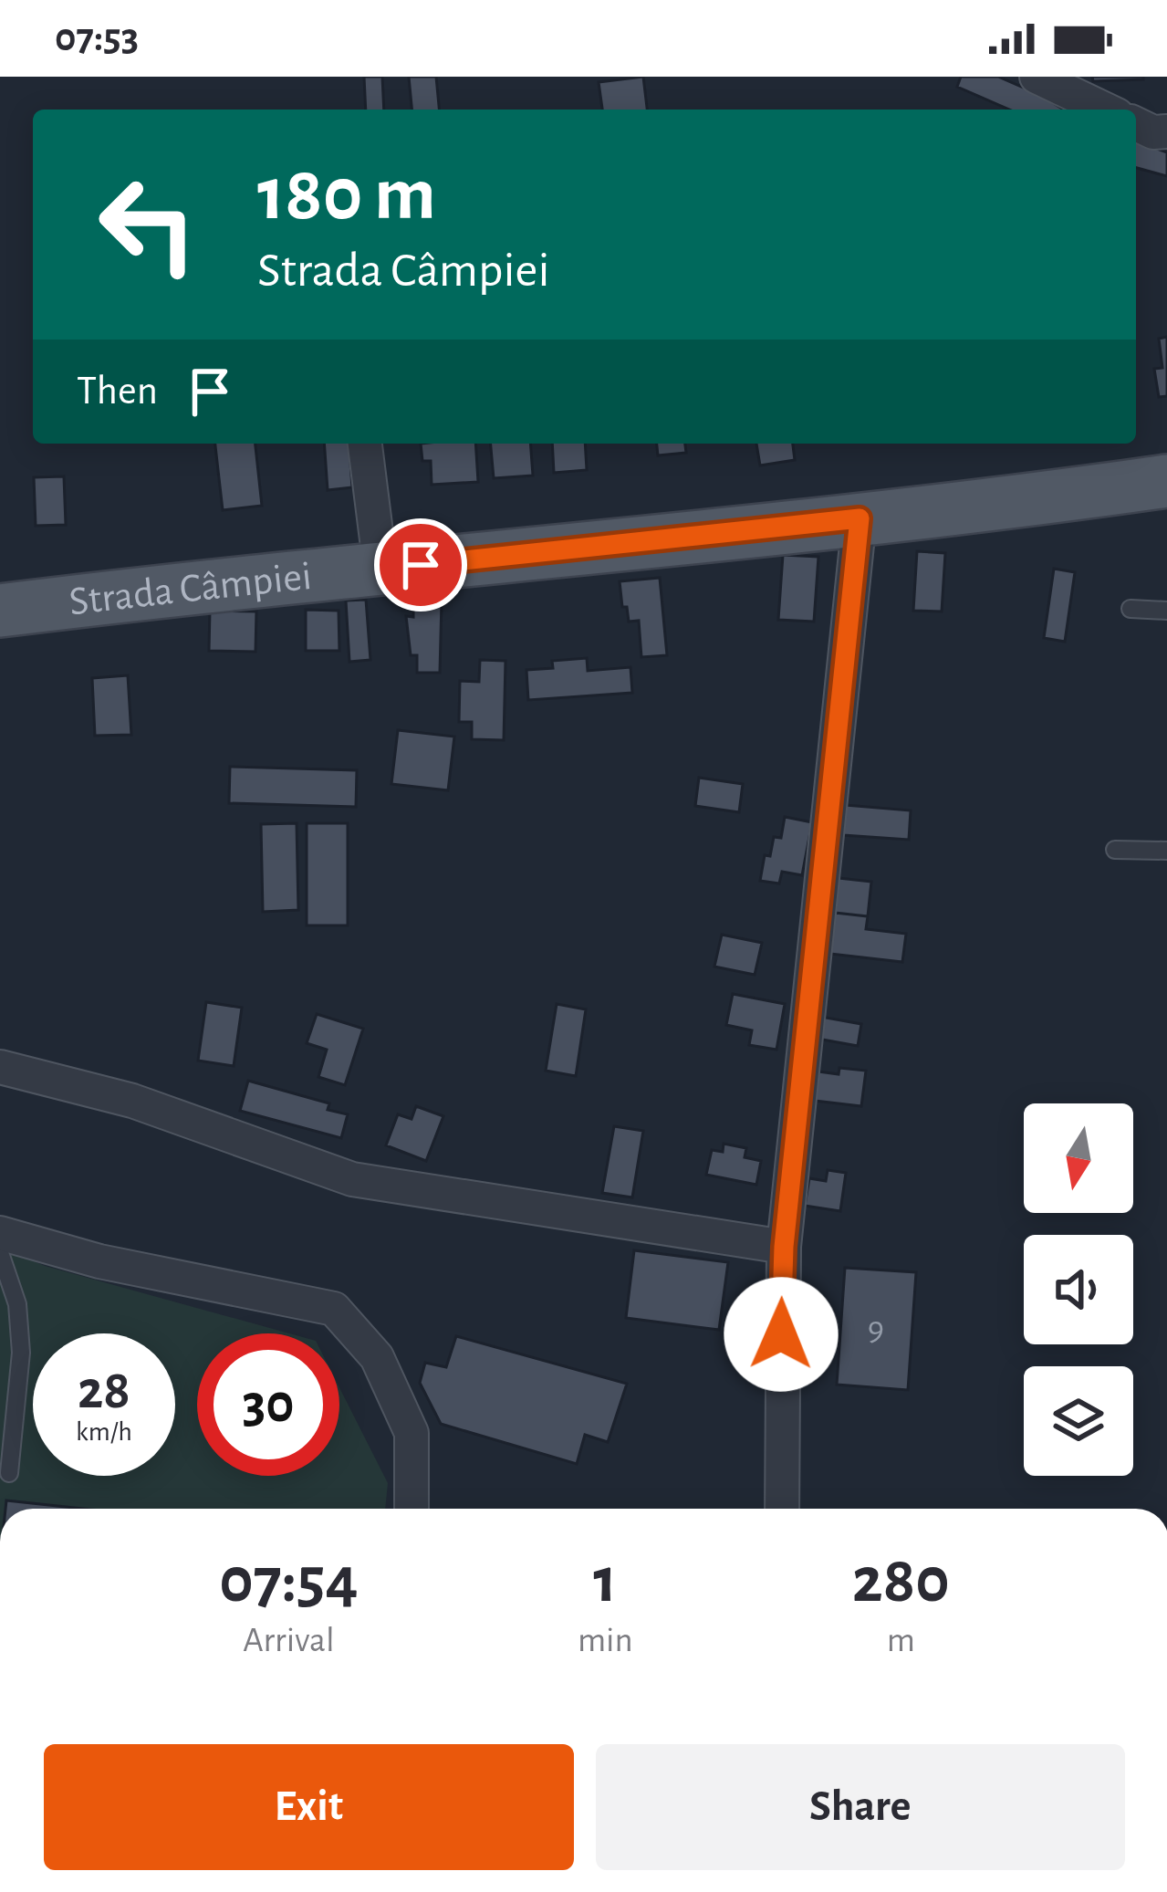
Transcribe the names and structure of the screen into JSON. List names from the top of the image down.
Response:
{
  "streets": {
    "main road": ["Strada Câmpiei"]
  },
  "house_numbers": ["9"],
  "north": "bottom",
  "page": {
    "status": "07:53",
    "turn": ["180 m", "Strada Câmpiei"],
    "then": "Then",
    "speed": "28 km/h",
    "limit": "30",
    "eta": [
      "07:54",
      "Arrival",
      "1",
      "min",
      "280",
      "m"
    ],
    "buttons": ["Exit", "Share"]
  }
}
